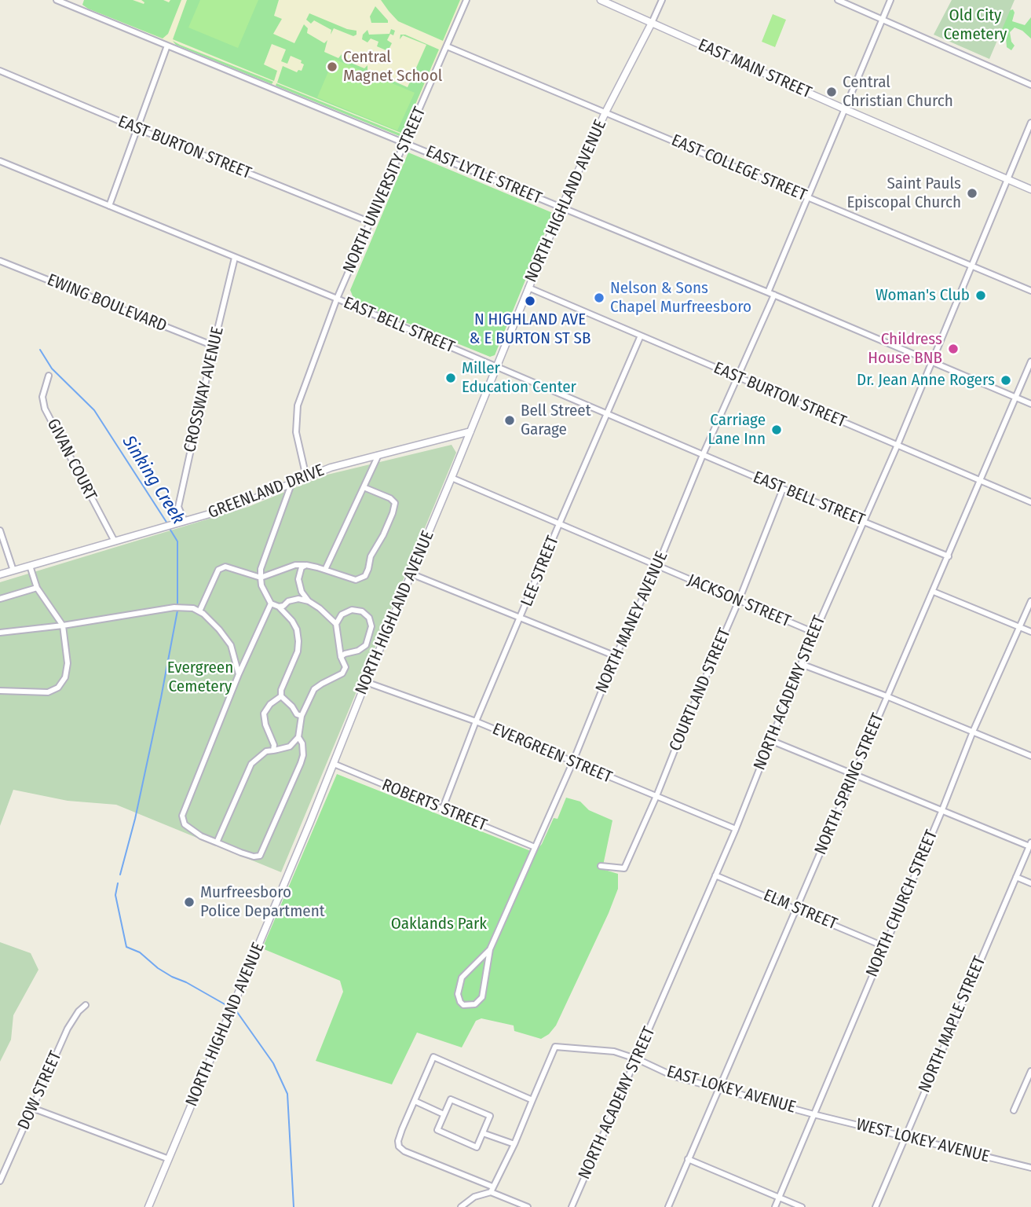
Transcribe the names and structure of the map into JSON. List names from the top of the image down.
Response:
{
  "streets": {
    "street": [
      "EAST MAIN STREET",
      "EAST BURTON STREET",
      "EAST COLLEGE STREET",
      "EAST LYTLE STREET",
      "NORTH UNIVERSITY STREET",
      "NORTH HIGHLAND AVENUE",
      "EWING BOULEVARD",
      "EAST BELL STREET",
      "CROSSWAY AVENUE",
      "GIVAN COURT",
      "GREENLAND DRIVE",
      "LEE STREET",
      "JACKSON STREET",
      "NORTH MANEY AVENUE",
      "COURTLAND STREET",
      "NORTH ACADEMY STREET",
      "EVERGREEN STREET",
      "NORTH SPRING STREET",
      "ROBERTS STREET",
      "NORTH CHURCH STREET",
      "ELM STREET",
      "NORTH MAPLE STREET",
      "EAST LOKEY AVENUE",
      "DOW STREET",
      "WEST LOKEY AVENUE"
    ]
  },
  "crossings": [
    ["EAST MAIN STREET", "NORTH HIGHLAND AVENUE"],
    ["EAST MAIN STREET", "NORTH ACADEMY STREET"],
    ["EAST BURTON STREET", "NORTH UNIVERSITY STREET"],
    ["EAST BURTON STREET", "NORTH HIGHLAND AVENUE"],
    ["EAST BURTON STREET", "LEE STREET"],
    ["EAST BURTON STREET", "NORTH MANEY AVENUE"],
    ["EAST BURTON STREET", "NORTH ACADEMY STREET"],
    ["EAST BURTON STREET", "NORTH SPRING STREET"],
    ["EAST COLLEGE STREET", "NORTH UNIVERSITY STREET"],
    ["EAST COLLEGE STREET", "NORTH HIGHLAND AVENUE"],
    ["EAST COLLEGE STREET", "NORTH ACADEMY STREET"],
    ["EAST LYTLE STREET", "NORTH UNIVERSITY STREET"],
    ["EAST LYTLE STREET", "NORTH HIGHLAND AVENUE"],
    ["EAST LYTLE STREET", "NORTH MANEY AVENUE"],
    ["EAST LYTLE STREET", "NORTH ACADEMY STREET"],
    ["EAST LYTLE STREET", "NORTH SPRING STREET"],
    ["NORTH UNIVERSITY STREET", "EAST BELL STREET"],
    ["NORTH UNIVERSITY STREET", "GREENLAND DRIVE"],
    ["NORTH HIGHLAND AVENUE", "EAST BELL STREET"],
    ["NORTH HIGHLAND AVENUE", "GREENLAND DRIVE"],
    ["NORTH HIGHLAND AVENUE", "JACKSON STREET"],
    ["NORTH HIGHLAND AVENUE", "EVERGREEN STREET"],
    ["NORTH HIGHLAND AVENUE", "ROBERTS STREET"],
    ["EWING BOULEVARD", "CROSSWAY AVENUE"],
    ["EAST BELL STREET", "CROSSWAY AVENUE"],
    ["EAST BELL STREET", "LEE STREET"],
    ["EAST BELL STREET", "NORTH MANEY AVENUE"],
    ["EAST BELL STREET", "COURTLAND STREET"],
    ["EAST BELL STREET", "NORTH ACADEMY STREET"],
    ["EAST BELL STREET", "NORTH SPRING STREET"],
    ["CROSSWAY AVENUE", "GREENLAND DRIVE"],
    ["GIVAN COURT", "GREENLAND DRIVE"],
    ["LEE STREET", "JACKSON STREET"],
    ["LEE STREET", "EVERGREEN STREET"],
    ["LEE STREET", "ROBERTS STREET"],
    ["JACKSON STREET", "NORTH MANEY AVENUE"],
    ["JACKSON STREET", "COURTLAND STREET"],
    ["JACKSON STREET", "NORTH ACADEMY STREET"],
    ["NORTH MANEY AVENUE", "EVERGREEN STREET"],
    ["NORTH MANEY AVENUE", "ROBERTS STREET"],
    ["COURTLAND STREET", "EVERGREEN STREET"],
    ["NORTH ACADEMY STREET", "EVERGREEN STREET"],
    ["NORTH ACADEMY STREET", "ELM STREET"],
    ["NORTH ACADEMY STREET", "EAST LOKEY AVENUE"],
    ["NORTH SPRING STREET", "ELM STREET"],
    ["NORTH SPRING STREET", "EAST LOKEY AVENUE"],
    ["NORTH CHURCH STREET", "ELM STREET"],
    ["NORTH CHURCH STREET", "EAST LOKEY AVENUE"],
    ["NORTH CHURCH STREET", "WEST LOKEY AVENUE"],
    ["NORTH MAPLE STREET", "WEST LOKEY AVENUE"],
    ["EAST LOKEY AVENUE", "WEST LOKEY AVENUE"]
  ],
  "water": ["Sinking Creek"],
  "parks": ["Old City Cemetery", "Evergreen Cemetery", "Oaklands Park"],
  "places": [
    "Central Magnet School",
    "Central Christian Church",
    "Saint Pauls Episcopal Church",
    "Woman's Club",
    "Nelson & Sons Chapel Murfreesboro",
    "N HIGHLAND AVE & E BURTON ST SB",
    "Childress House BNB",
    "Miller Education Center",
    "Dr. Jean Anne Rogers",
    "Bell Street Garage",
    "Carriage Lane Inn",
    "Murfreesboro Police Department"
  ]
}
